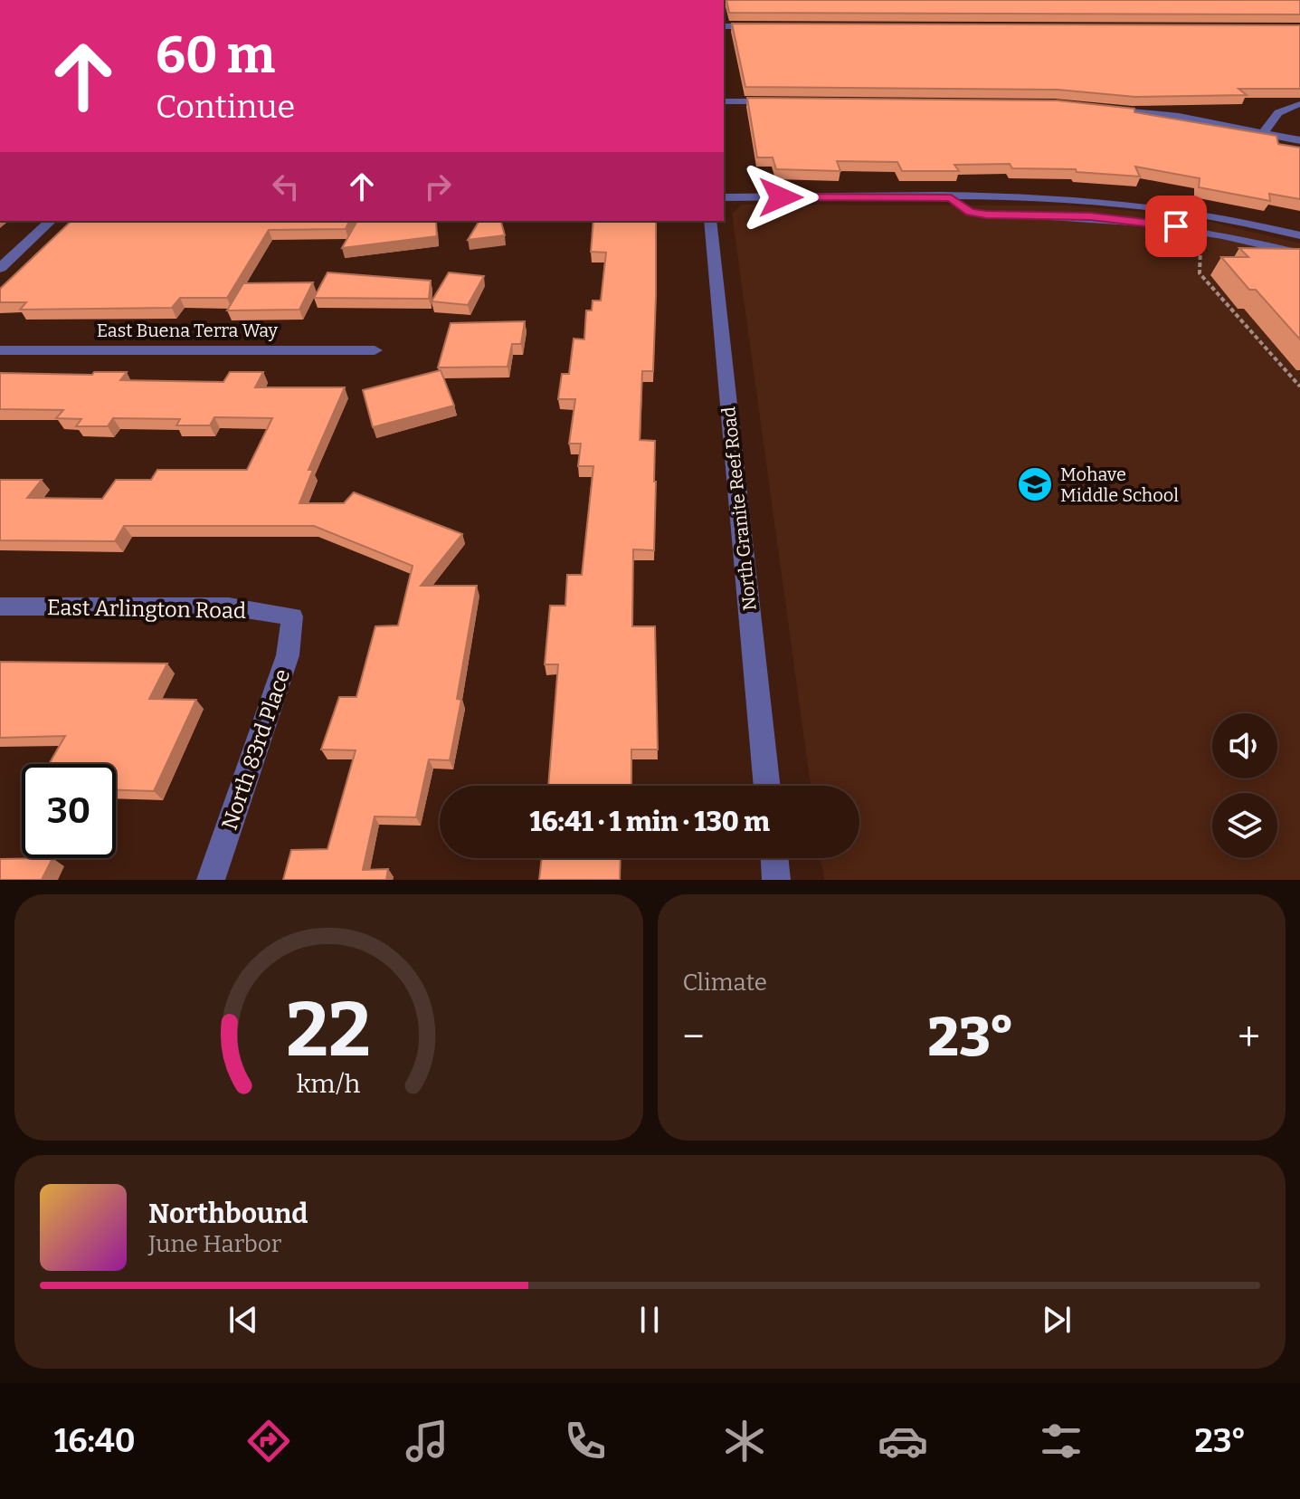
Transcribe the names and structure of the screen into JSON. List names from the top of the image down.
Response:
{
  "streets": {
    "street": [
      "East Buena Terra Way",
      "North Granite Reef Road",
      "East Arlington Road",
      "North 83rd Place"
    ]
  },
  "crossings": [
    ["East Arlington Road", "North 83rd Place"]
  ],
  "places": {
    "school or university": ["Mohave Middle School"]
  },
  "page": {
    "turn": ["60 m", "Continue"],
    "limit": "30",
    "trip": "16:41 · 1 min · 130 m",
    "tile": "Climate",
    "heat": ["−", "23°", "+"],
    "song": ["Northbound", "June Harbor"],
    "tabs": ["16:40", "23°"],
    "gauge": ["22", "km/h"]
  }
}
